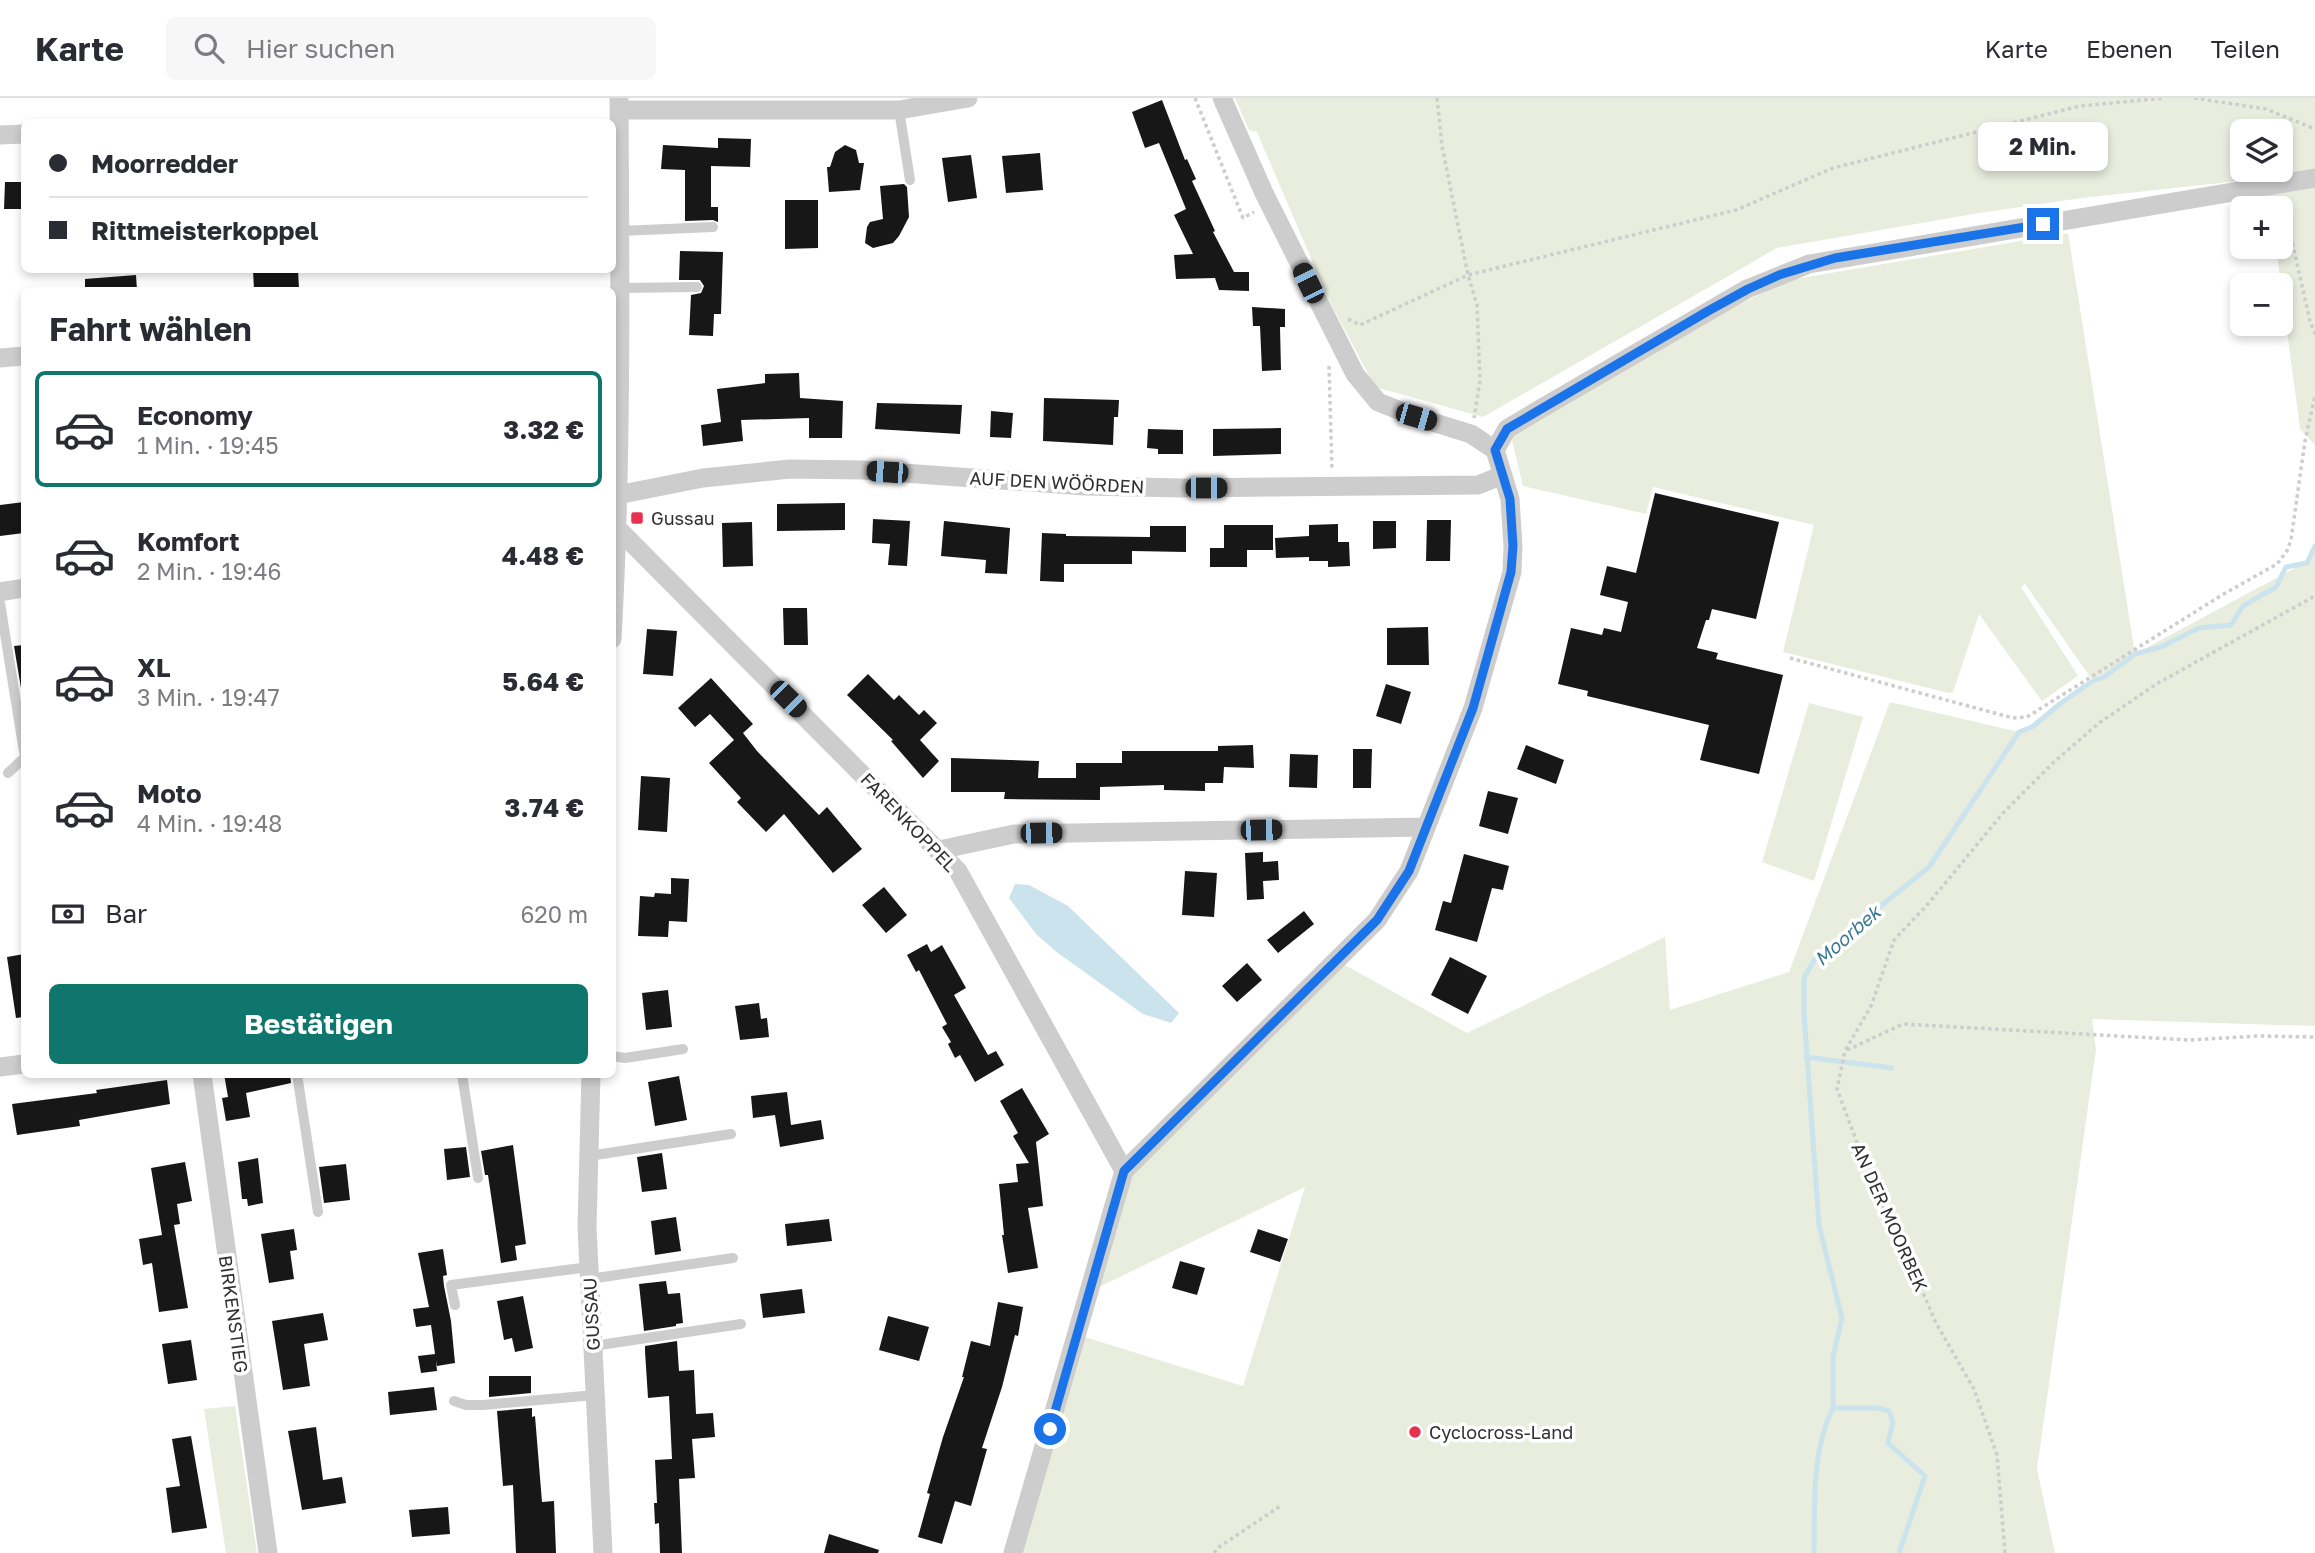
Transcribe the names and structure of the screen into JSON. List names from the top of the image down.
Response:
{
  "streets": {
    "street": [
      "AUF DEN WÖÖRDEN",
      "FARENKOPPEL",
      "BIRKENSTIEG",
      "GUSSAU"
    ],
    "path": ["AN DER MOORBEK"]
  },
  "water": ["Moorbek"],
  "places": {
    "transit": ["Gussau"],
    "other": ["Cyclocross-Land"]
  },
  "page": {
    "header": "Karte",
    "search": "Hier suchen",
    "nav": ["Karte", "Ebenen", "Teilen"],
    "map_buttons": ["+", "−"],
    "banner": ["Moorredder", "Rittmeisterkoppel"],
    "bubble": "2 Min.",
    "heading": "Fahrt wählen",
    "list": [
      {
        "name": "Economy",
        "note": "1 Min. · 19:45",
        "value": "3.32 €"
      },
      {
        "name": "Komfort",
        "note": "2 Min. · 19:46",
        "value": "4.48 €"
      },
      {
        "name": "XL",
        "note": "3 Min. · 19:47",
        "value": "5.64 €"
      },
      {
        "name": "Moto",
        "note": "4 Min. · 19:48",
        "value": "3.74 €"
      }
    ],
    "pay": ["Bar", "620 m"],
    "buttons": "Bestätigen"
  }
}
